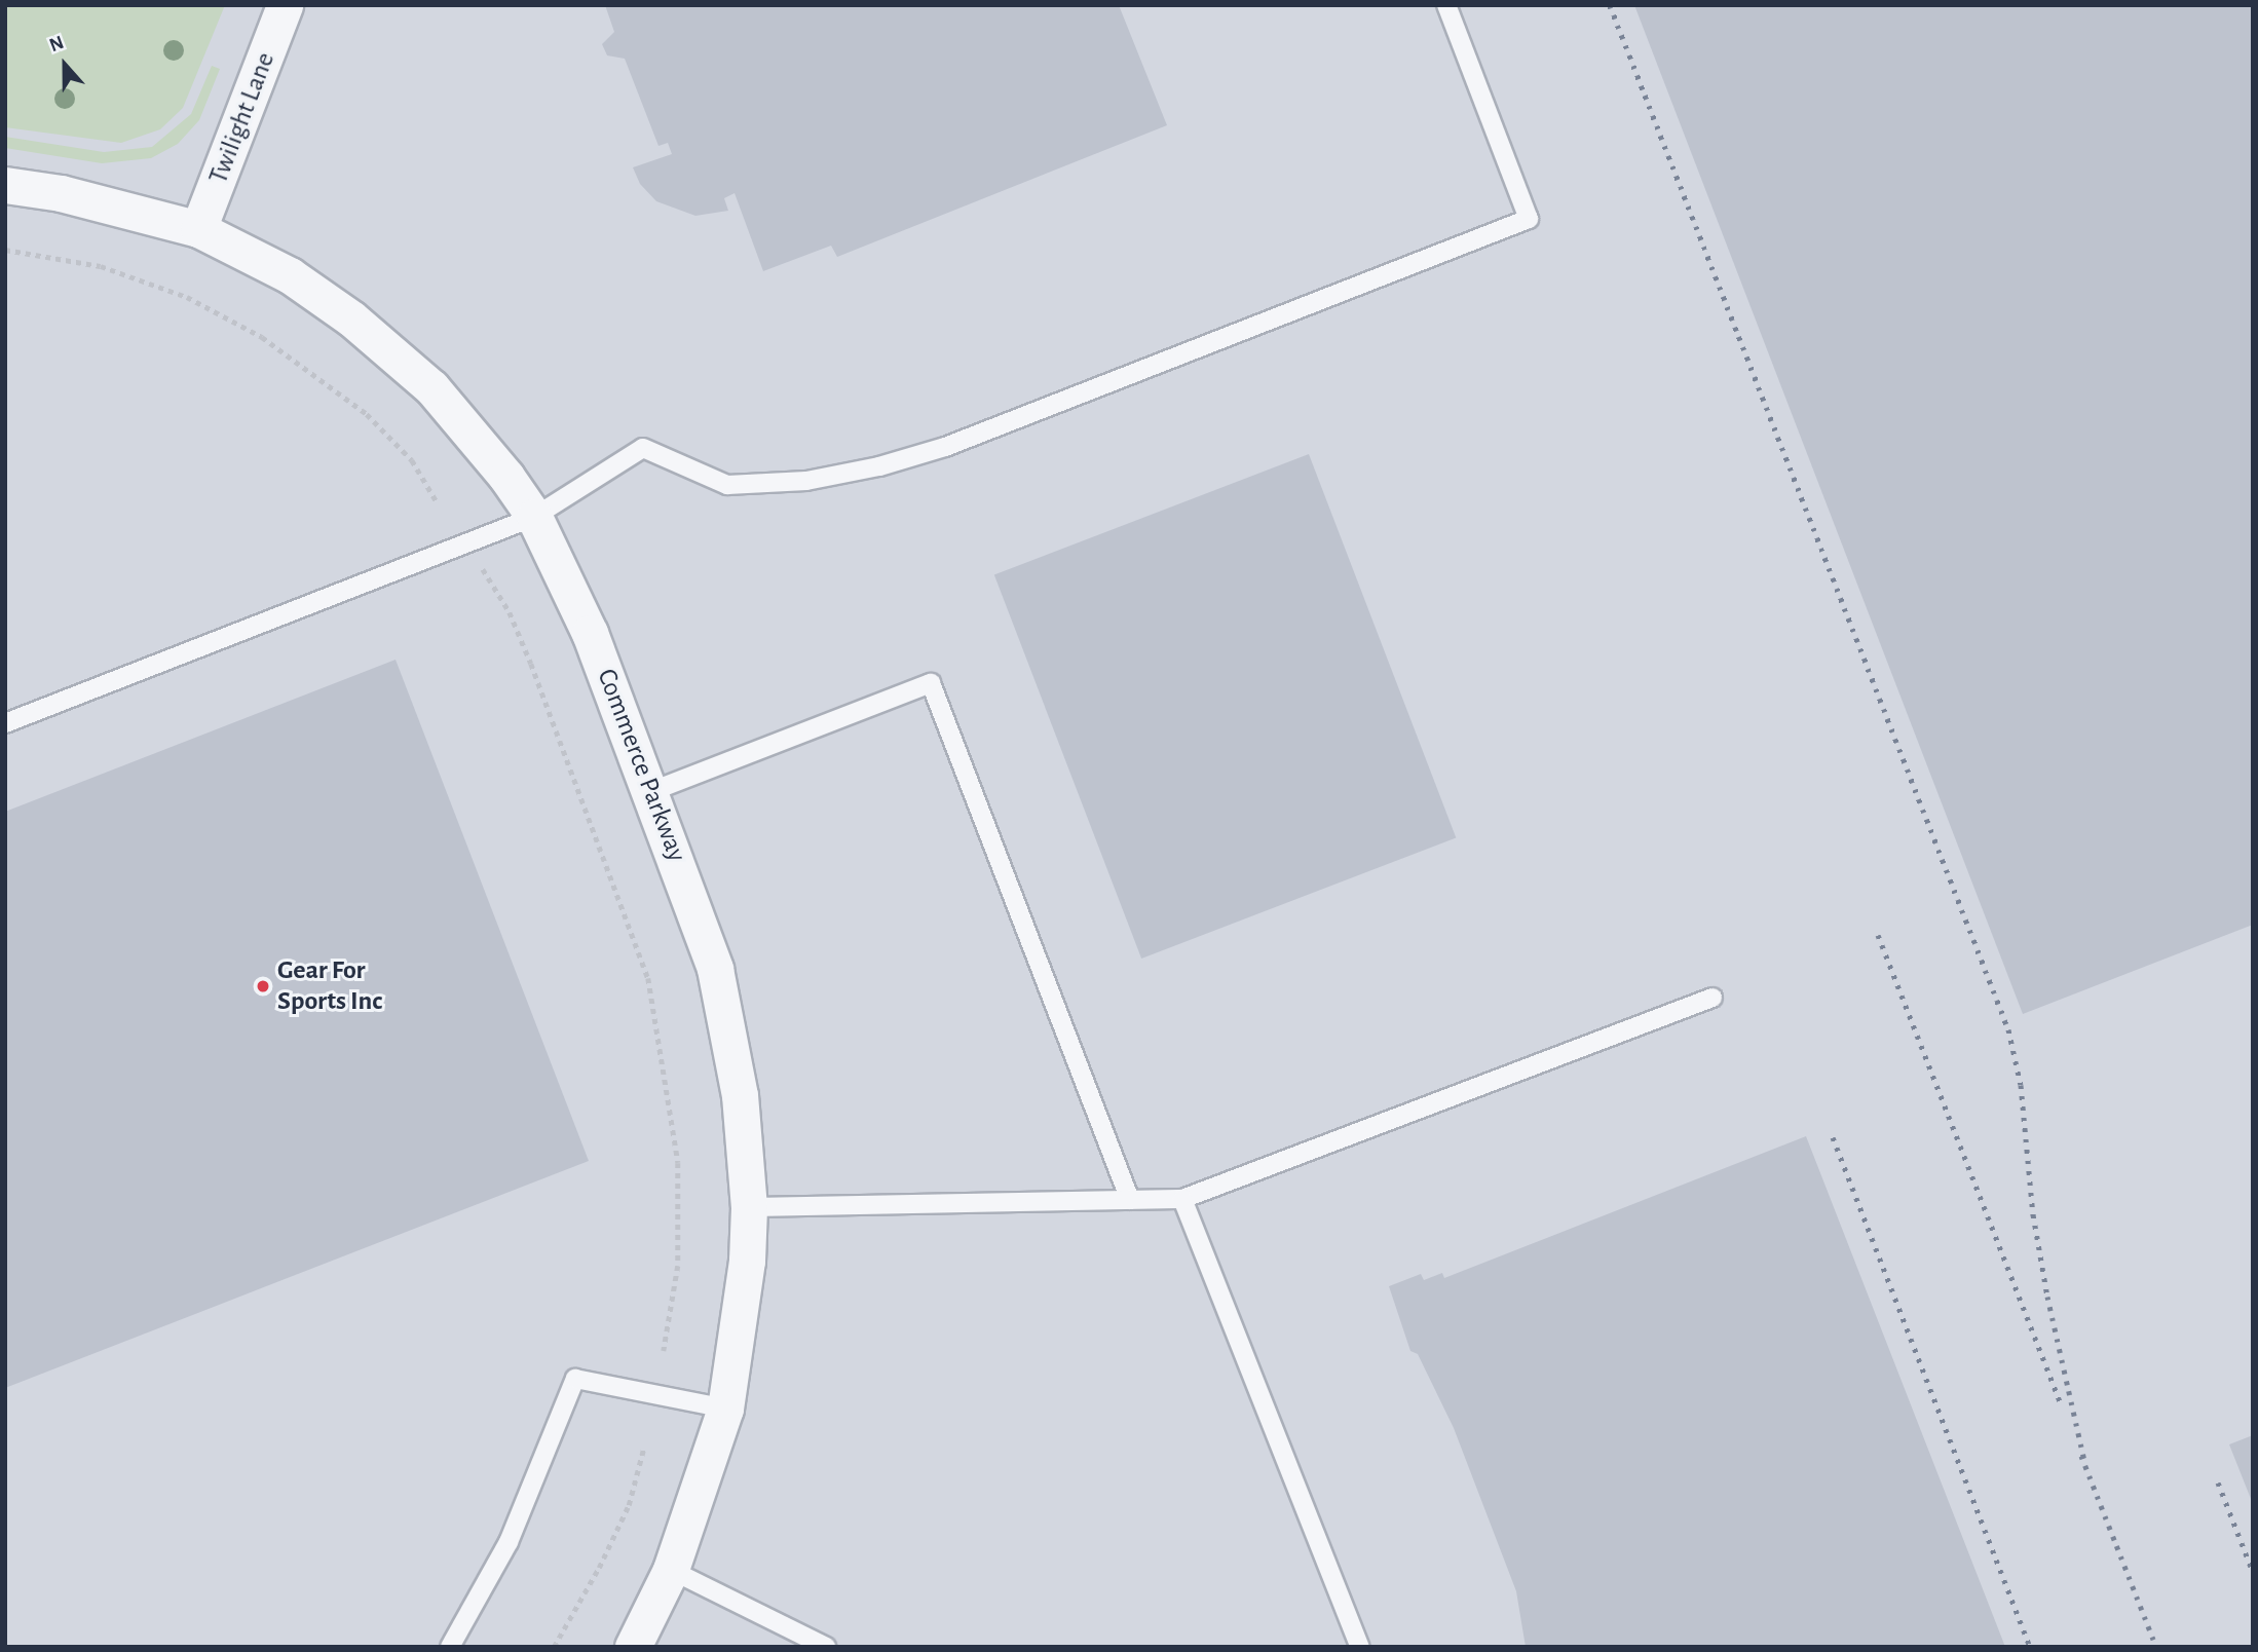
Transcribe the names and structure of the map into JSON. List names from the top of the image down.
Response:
{
  "streets": {
    "street": ["Twilight Lane", "Commerce Parkway"]
  },
  "crossings": [
    ["Twilight Lane", "Commerce Parkway"]
  ],
  "places": ["Gear For Sports Inc"],
  "north": "top"
}
